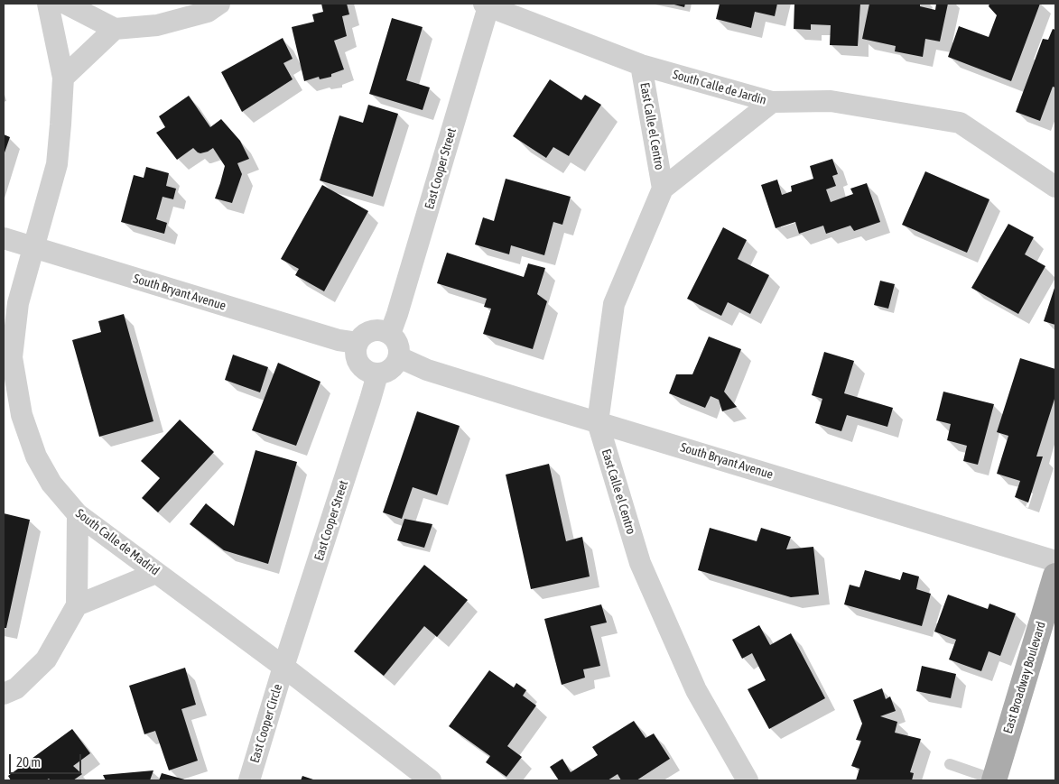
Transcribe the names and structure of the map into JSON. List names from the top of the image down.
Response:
{
  "streets": {
    "main road": ["East Broadway Boulevard"],
    "street": [
      "South Calle de Jardin",
      "East Calle el Centro",
      "East Cooper Street",
      "South Bryant Avenue",
      "South Calle de Madrid",
      "East Cooper Circle"
    ]
  },
  "crossings": [
    ["South Calle de Jardin", "East Calle el Centro"],
    ["South Calle de Jardin", "East Cooper Street"],
    ["East Calle el Centro", "South Bryant Avenue"],
    ["East Cooper Street", "South Bryant Avenue"],
    ["East Cooper Street", "South Calle de Madrid"],
    ["East Cooper Street", "East Cooper Circle"],
    ["South Bryant Avenue", "South Calle de Madrid"],
    ["South Calle de Madrid", "East Cooper Circle"]
  ],
  "scale_bar": "20 m"
}
